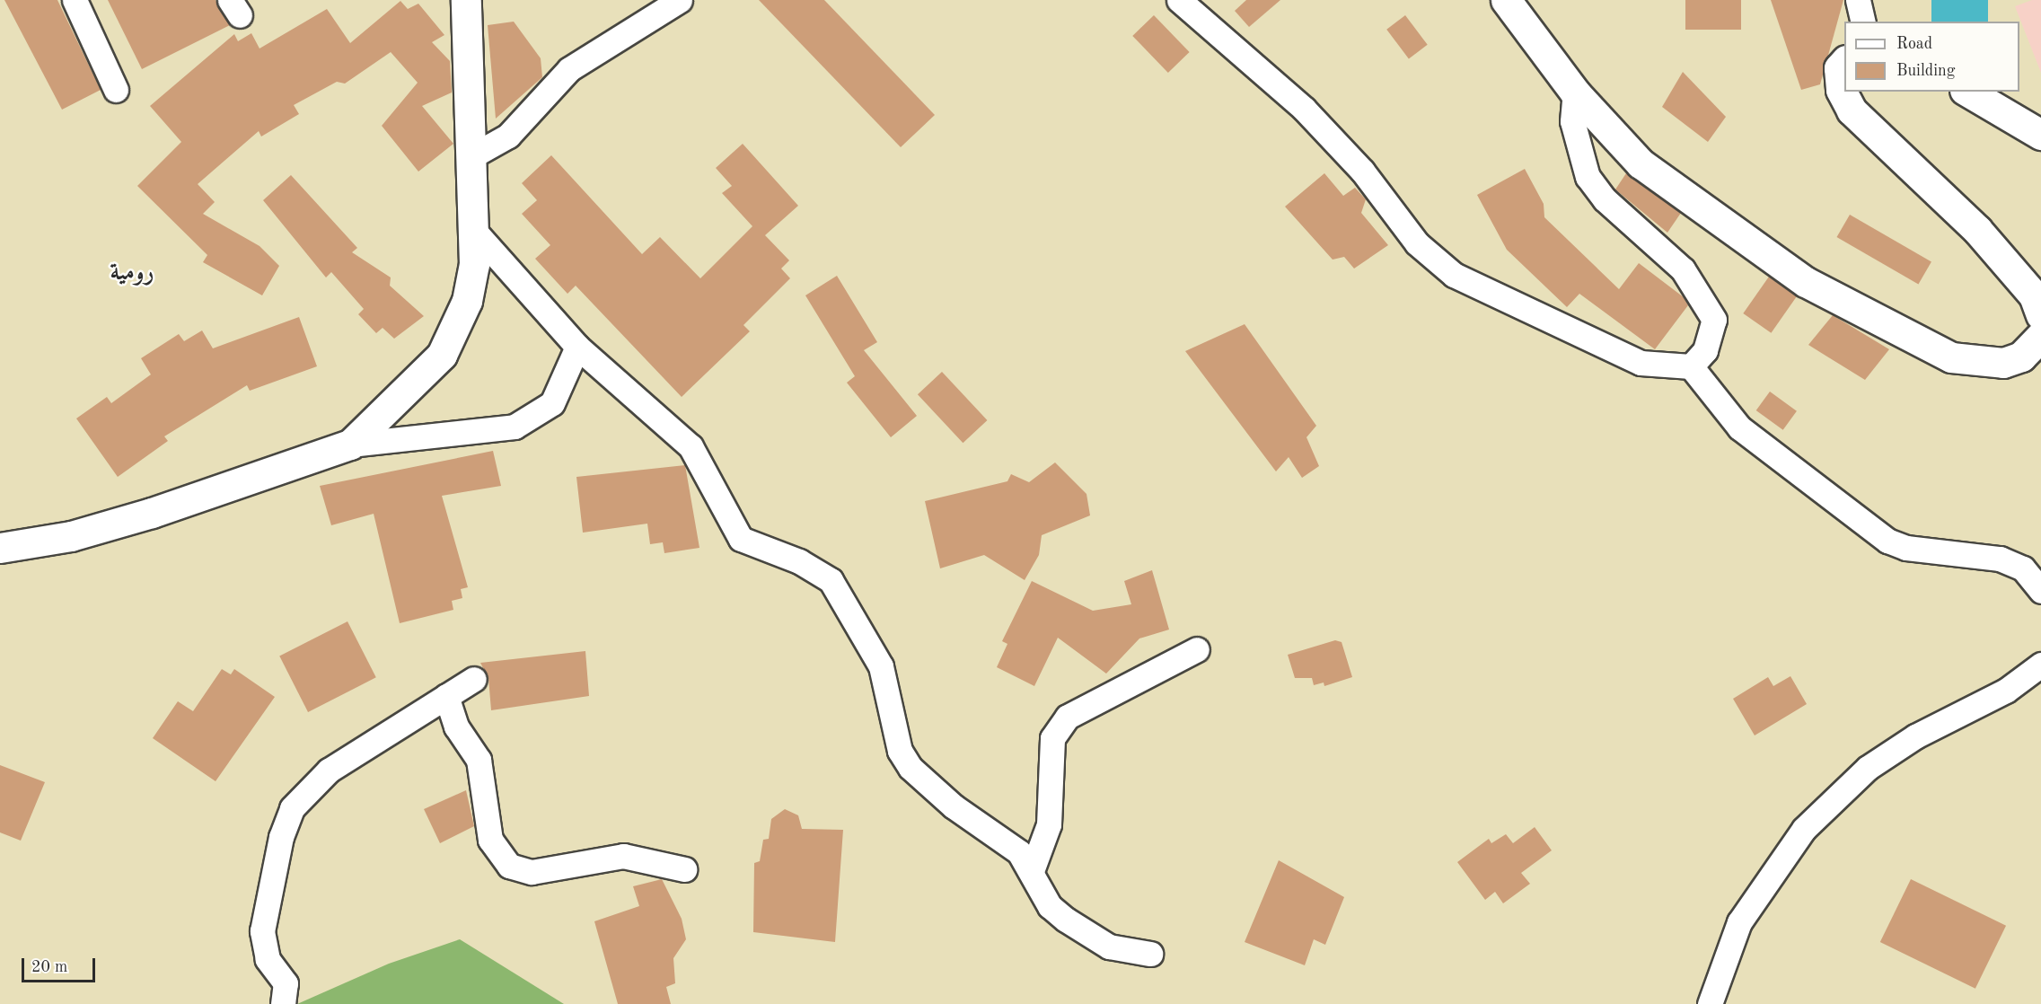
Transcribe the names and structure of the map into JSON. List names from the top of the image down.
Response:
{
  "districts": ["رومية"],
  "legend": ["Road", "Building"],
  "scale_bar": "20 m"
}
